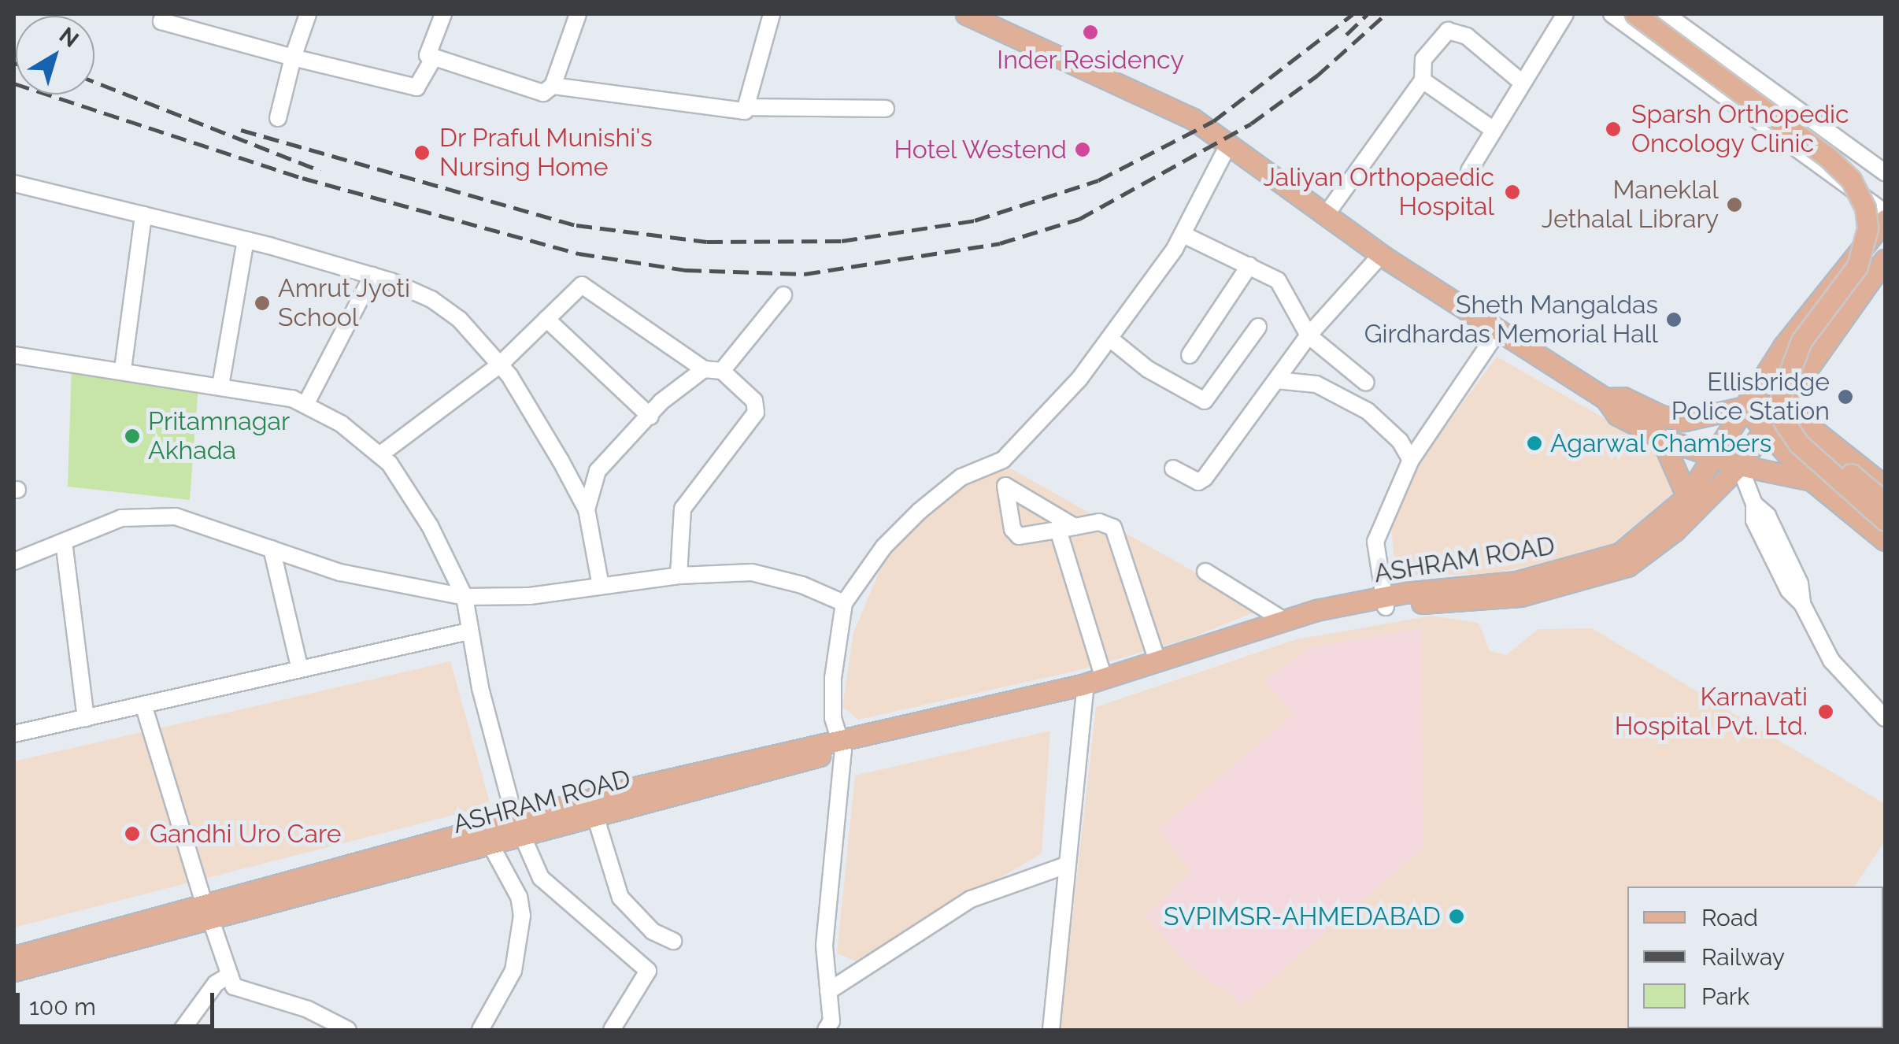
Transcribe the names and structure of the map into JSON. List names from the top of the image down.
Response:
{
  "streets": {
    "main road": ["ASHRAM ROAD"]
  },
  "places": [
    "Inder Residency",
    "Sparsh Orthopedic Oncology Clinic",
    "Hotel Westend",
    "Dr Praful Munishi's Nursing Home",
    "Jaliyan Orthopaedic Hospital",
    "Maneklal Jethalal Library",
    "Amrut Jyoti School",
    "Sheth Mangaldas Girdhardas Memorial Hall",
    "Ellisbridge Police Station",
    "Pritamnagar Akhada",
    "Agarwal Chambers",
    "Karnavati Hospital Pvt. Ltd.",
    "Gandhi Uro Care",
    "SVPIMSR-AHMEDABAD"
  ],
  "legend": ["Road", "Railway", "Park"],
  "scale_bar": "100 m",
  "north": "top right"
}
